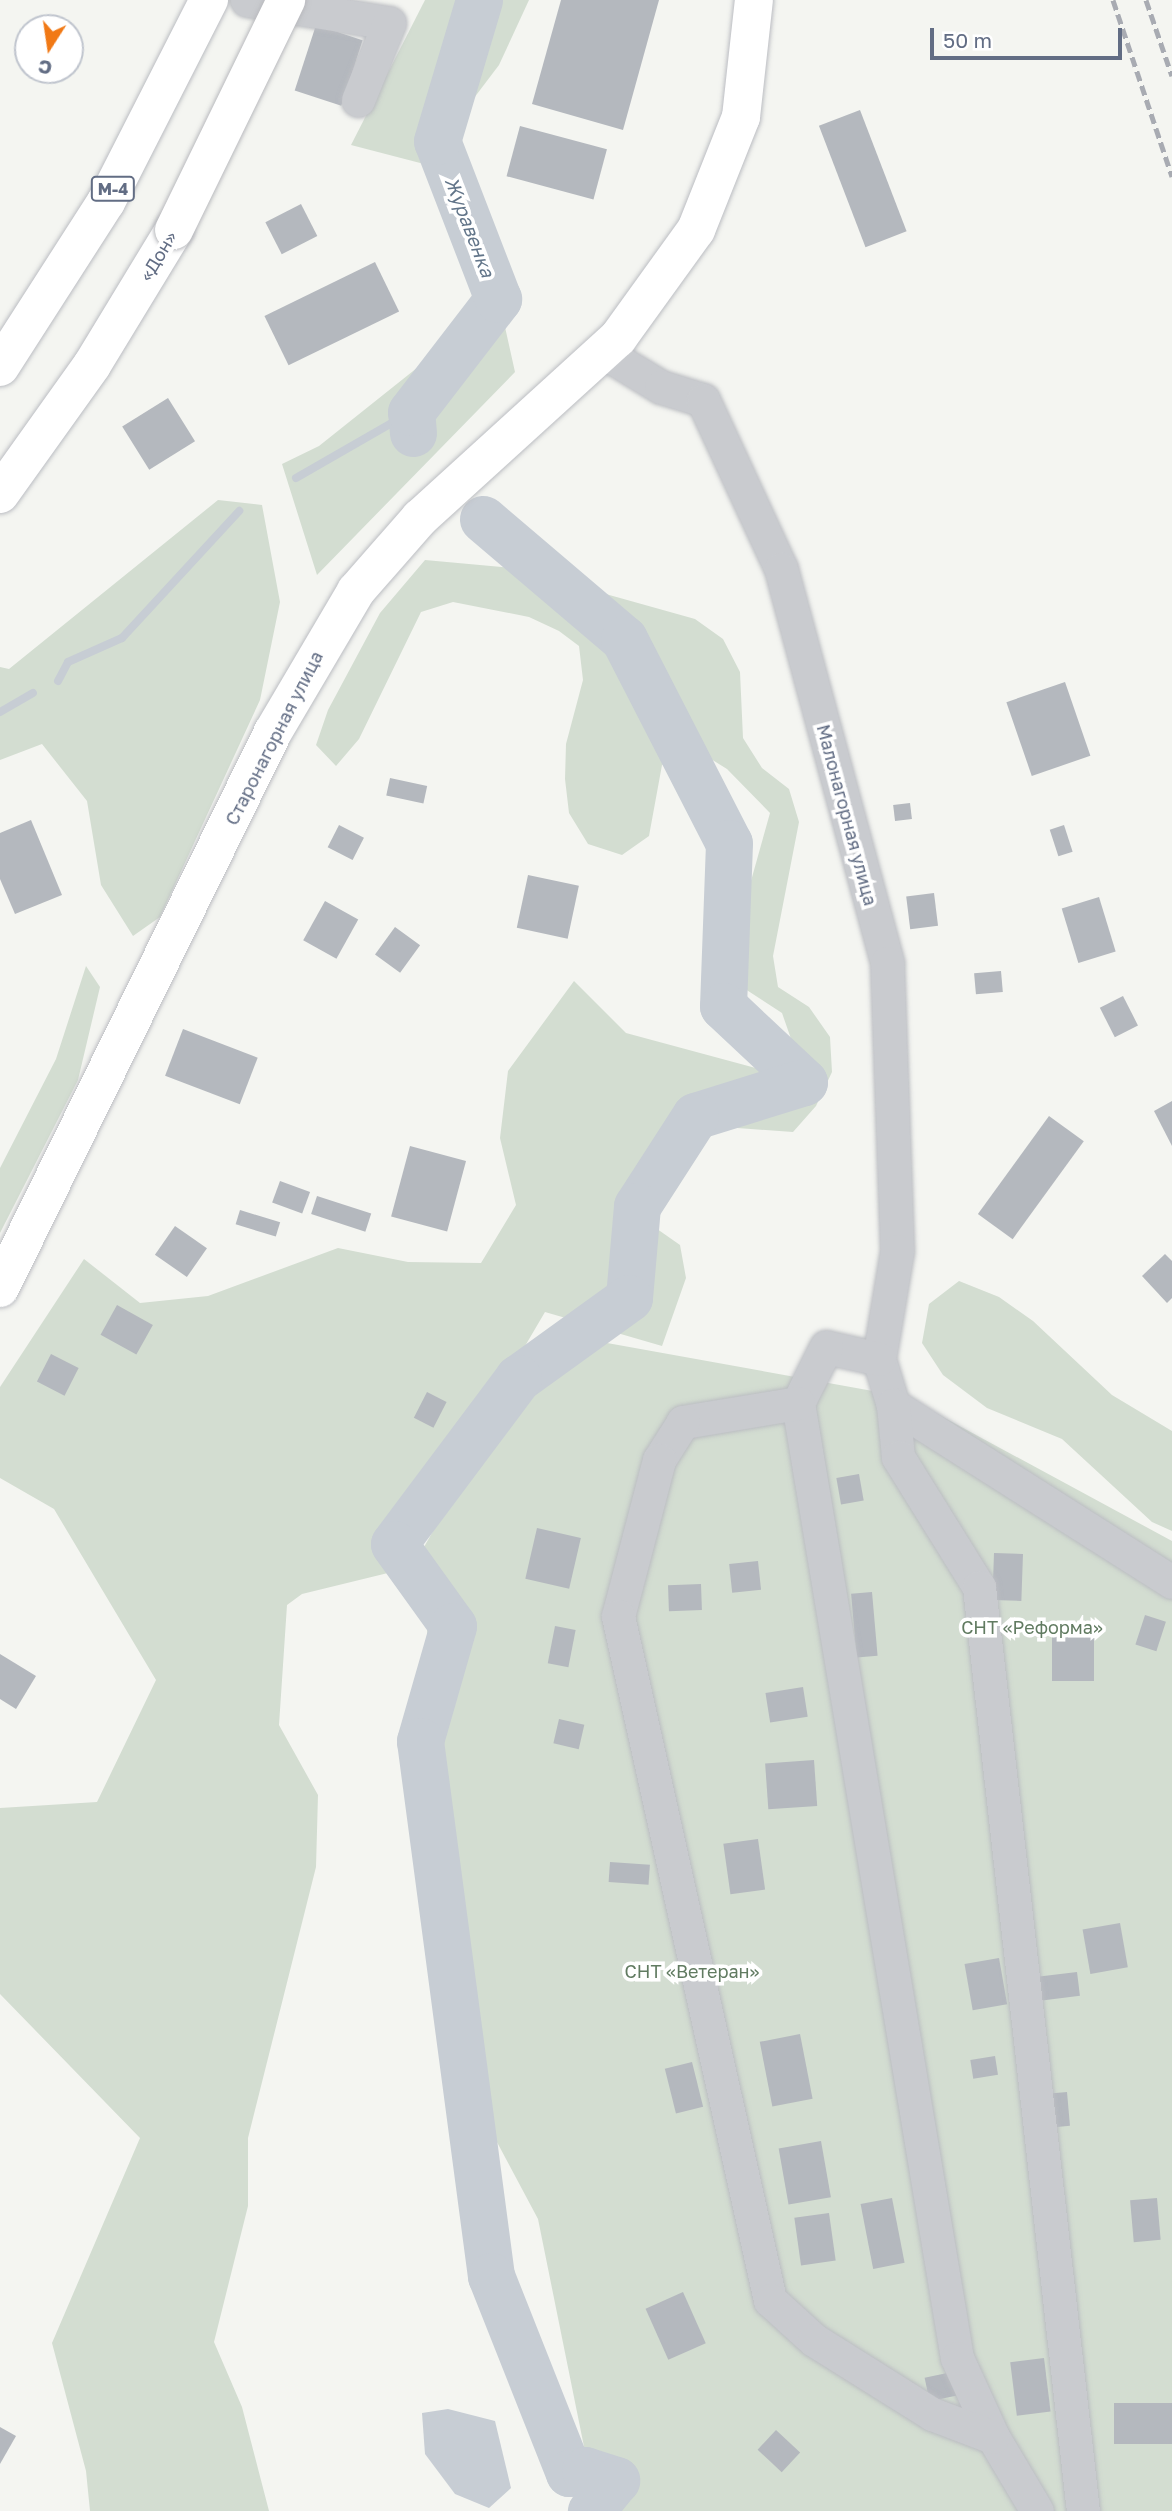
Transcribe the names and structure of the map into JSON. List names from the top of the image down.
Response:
{
  "streets": {
    "main road": ["М-4", "«Дон»", "Старонагорная улица"],
    "street": ["Малонагорная улица"]
  },
  "crossings": [
    ["Старонагорная улица", "Малонагорная улица"]
  ],
  "water": ["Журавенка"],
  "parks": ["СНТ «Реформа»", "СНТ «Ветеран»"],
  "scale_bar": "50 m",
  "north": "bottom"
}
